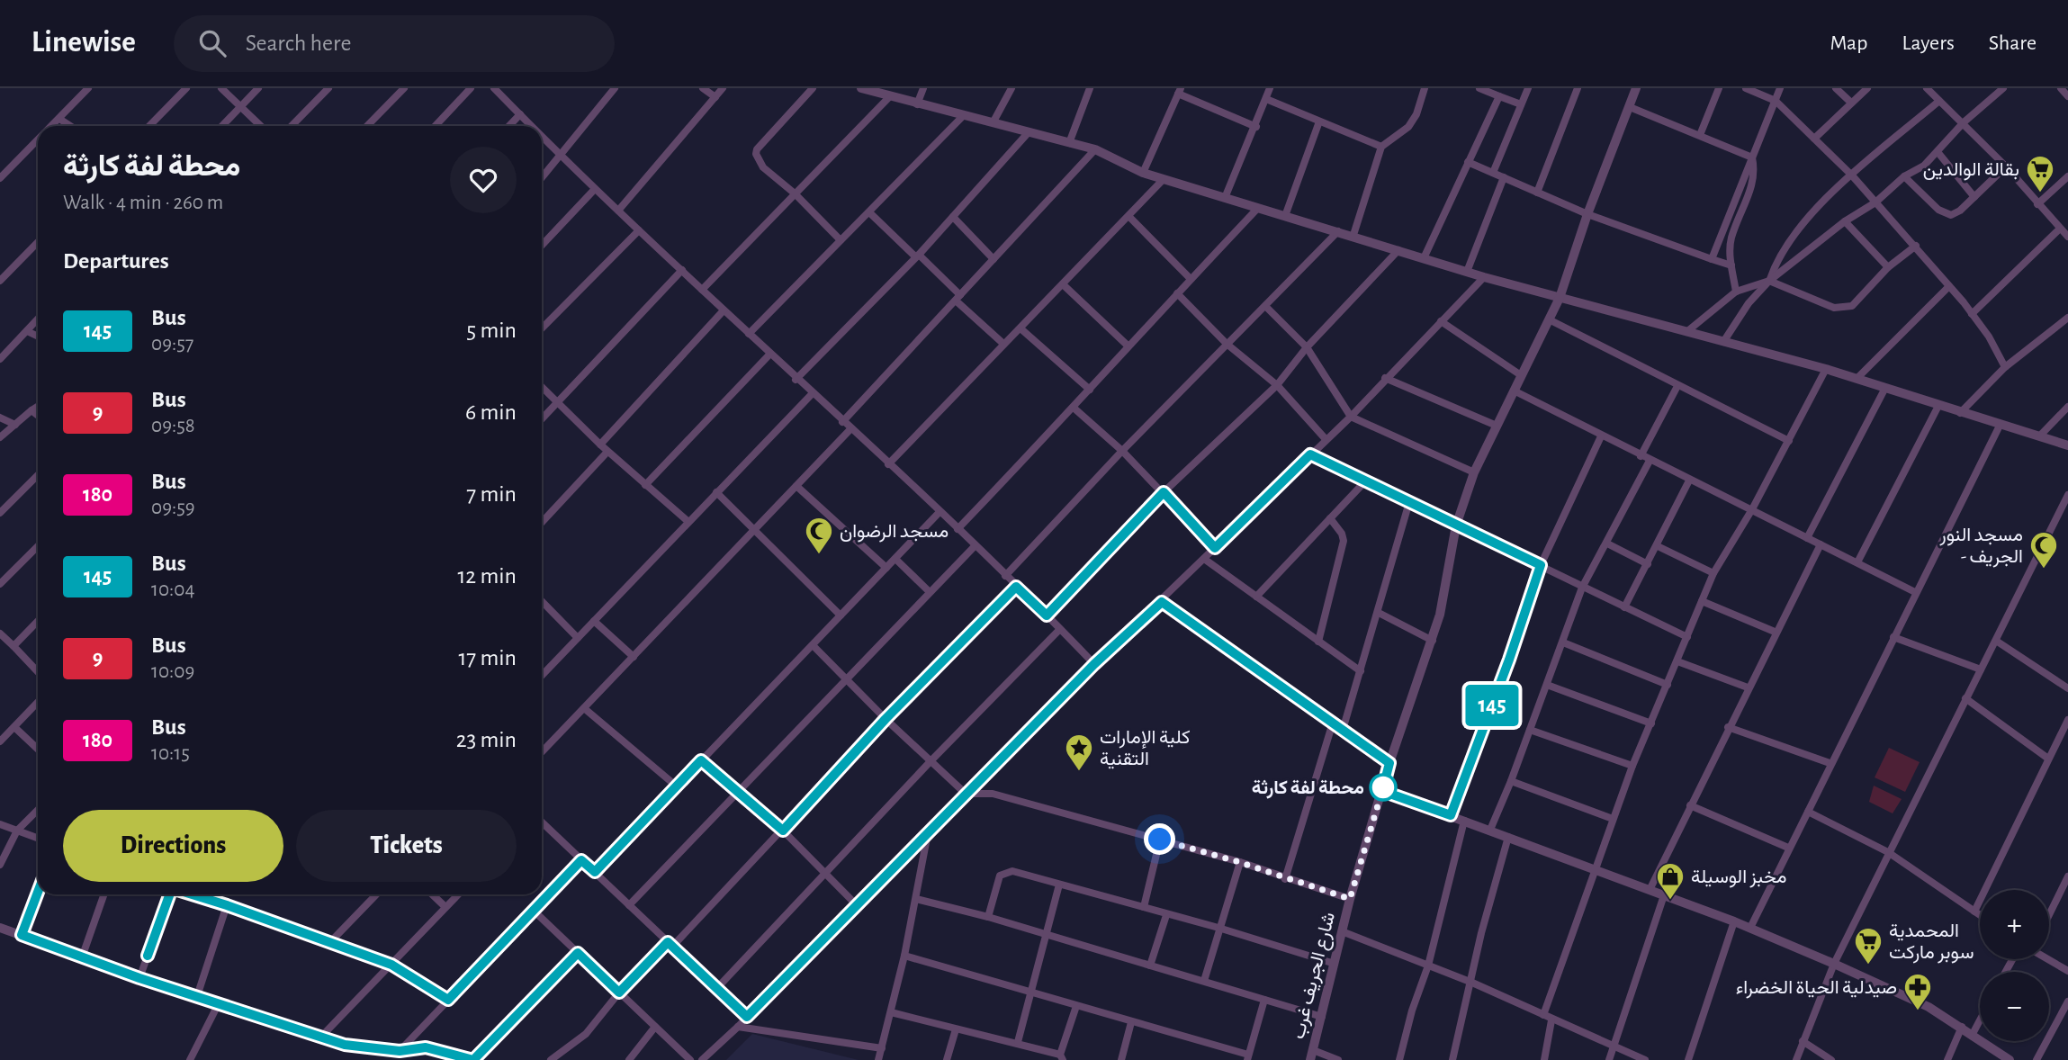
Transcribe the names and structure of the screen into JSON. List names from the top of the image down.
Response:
{
  "streets": {
    "street": ["شارع الجريف غرب"]
  },
  "places": {
    "supermarket": ["بقالة الوالدين", "المحمدية سوبر ماركت"],
    "mosque": ["مسجد الرضوان", "مسجد النور - الجريف"],
    "place": ["كلية الإمارات التقنية"],
    "other": ["محطة لفة كارثة"],
    "shop": ["مخبز الوسيلة"],
    "pharmacy": ["صيدلية الحياة الخضراء"]
  },
  "lines": ["bus line 145"],
  "page": {
    "header": "Linewise",
    "search": "Search here",
    "nav": ["Map", "Layers", "Share"],
    "on_map": "145",
    "heading": [
      ["محطة لفة كارثة", "Walk · 4 min · 260 m"],
      "Departures"
    ],
    "list": [
      {
        "mark": "145",
        "name": "Bus",
        "note": "09:57",
        "value": "5 min"
      },
      {
        "mark": "9",
        "name": "Bus",
        "note": "09:58",
        "value": "6 min"
      },
      {
        "mark": "180",
        "name": "Bus",
        "note": "09:59",
        "value": "7 min"
      },
      {
        "mark": "145",
        "name": "Bus",
        "note": "10:04",
        "value": "12 min"
      },
      {
        "mark": "9",
        "name": "Bus",
        "note": "10:09",
        "value": "17 min"
      },
      {
        "mark": "180",
        "name": "Bus",
        "note": "10:15",
        "value": "23 min"
      }
    ],
    "buttons": ["Directions", "Tickets"],
    "map_buttons": ["+", "−"]
  }
}
